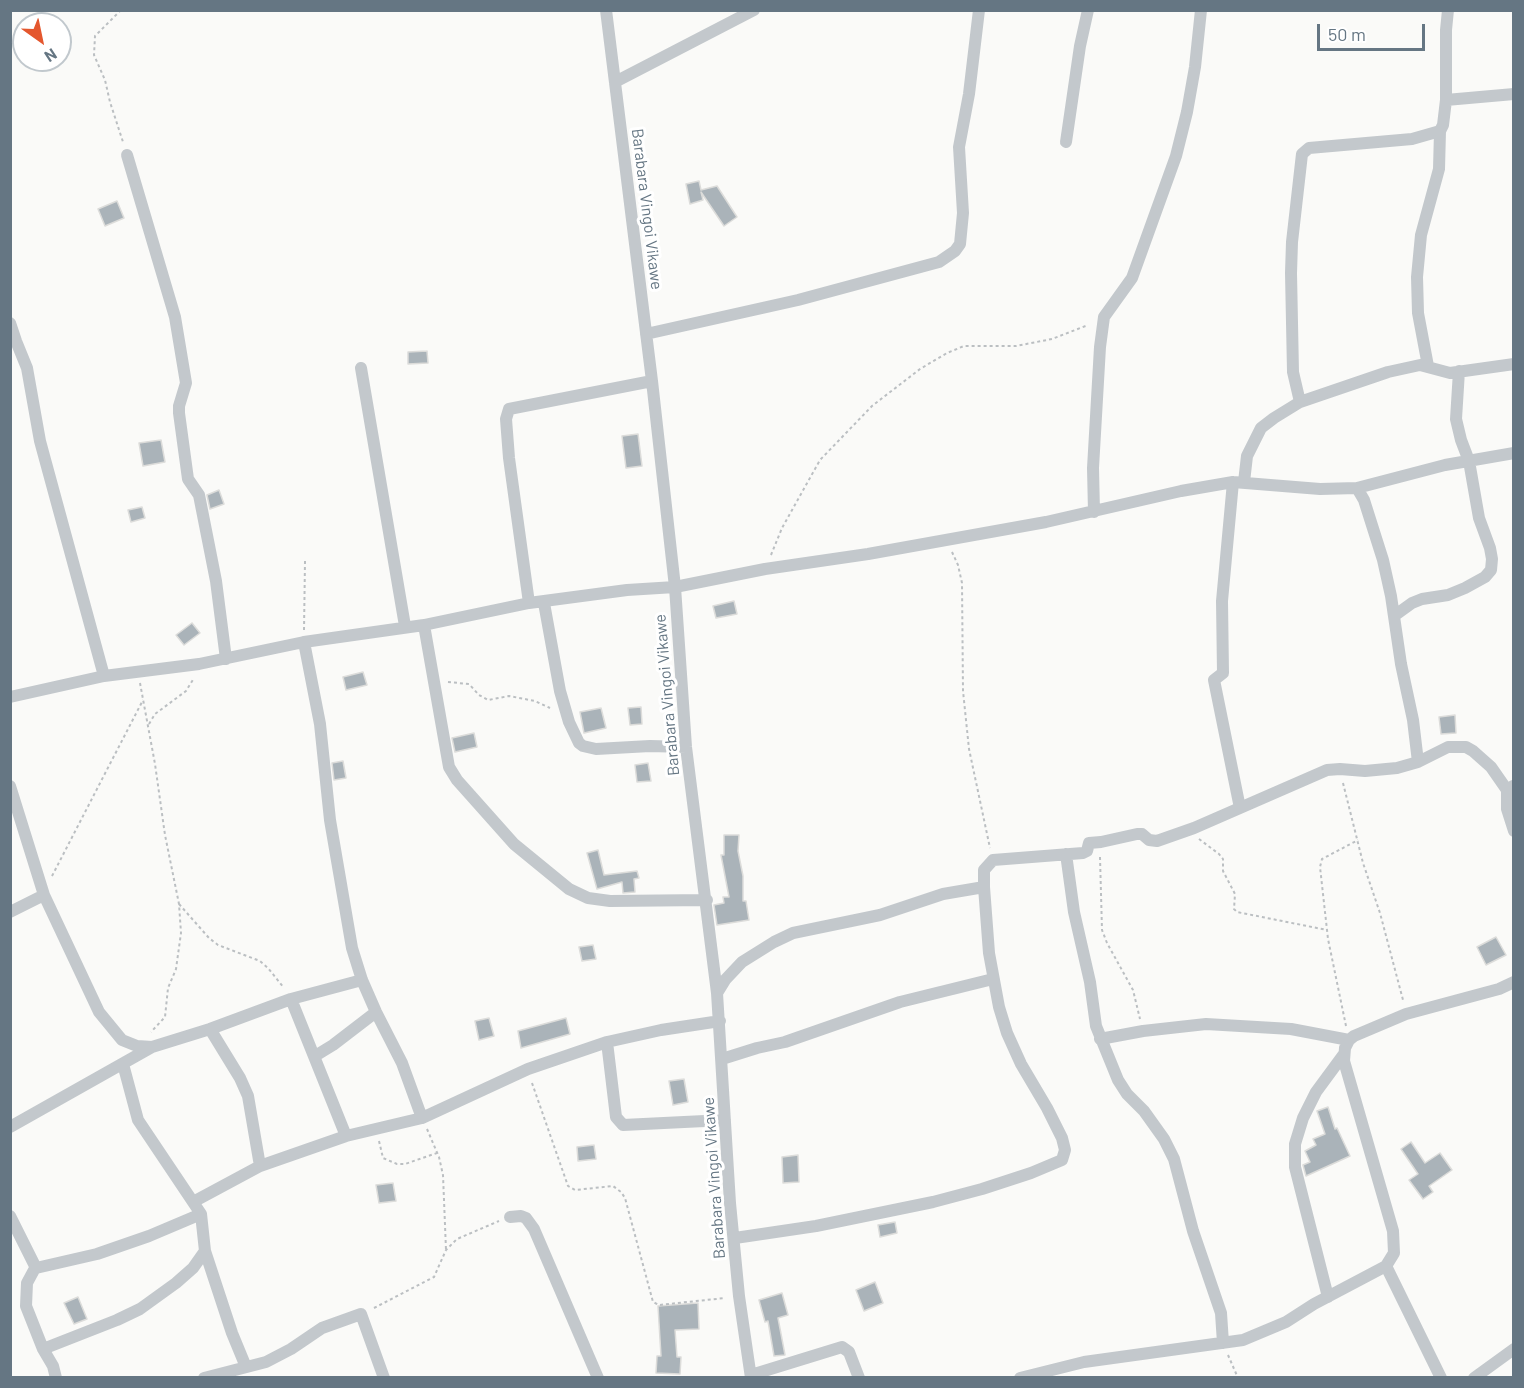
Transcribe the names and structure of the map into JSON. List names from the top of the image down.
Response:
{
  "streets": {
    "street": ["Barabara Vingoi Vikawe"]
  },
  "scale_bar": "50 m",
  "north": "bottom right"
}
